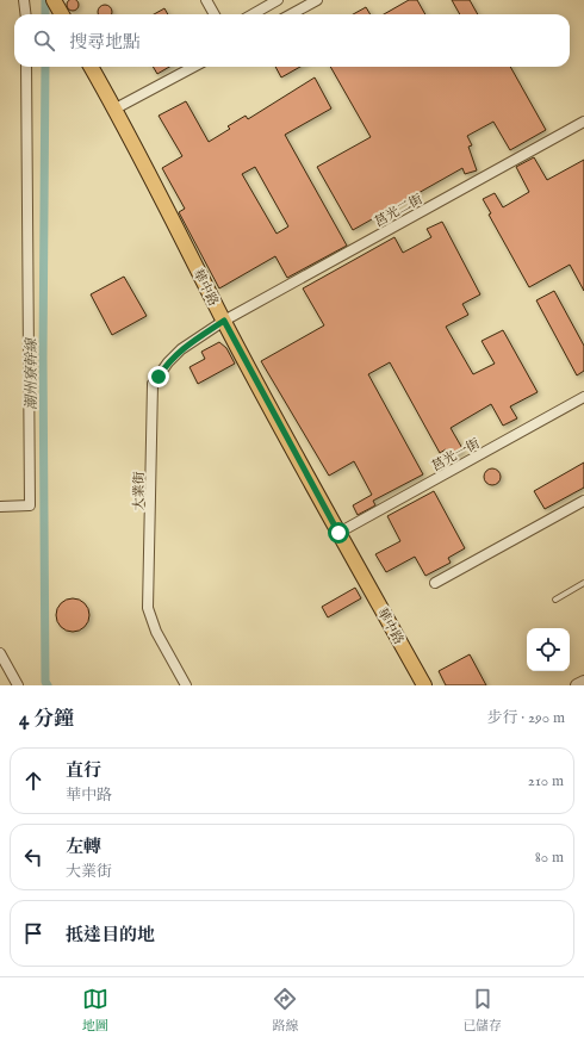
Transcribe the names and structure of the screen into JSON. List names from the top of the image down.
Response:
{
  "streets": {
    "main road": ["華中路"],
    "street": ["莒光二街", "莒光一街", "大業街"]
  },
  "crossings": [
    ["莒光二街", "華中路"],
    ["莒光二街", "大業街"],
    ["華中路", "莒光一街"],
    ["華中路", "大業街"]
  ],
  "water": ["潮州寮幹線"],
  "page": {
    "search": "搜尋地點",
    "heading": ["4 分鐘", "步行 · 290 m"],
    "list": [
      ["直行", "華中路", "210 m"],
      ["左轉", "大業街", "80 m"],
      "抵達目的地"
    ],
    "nav": ["地圖", "路線", "已儲存"]
  }
}
